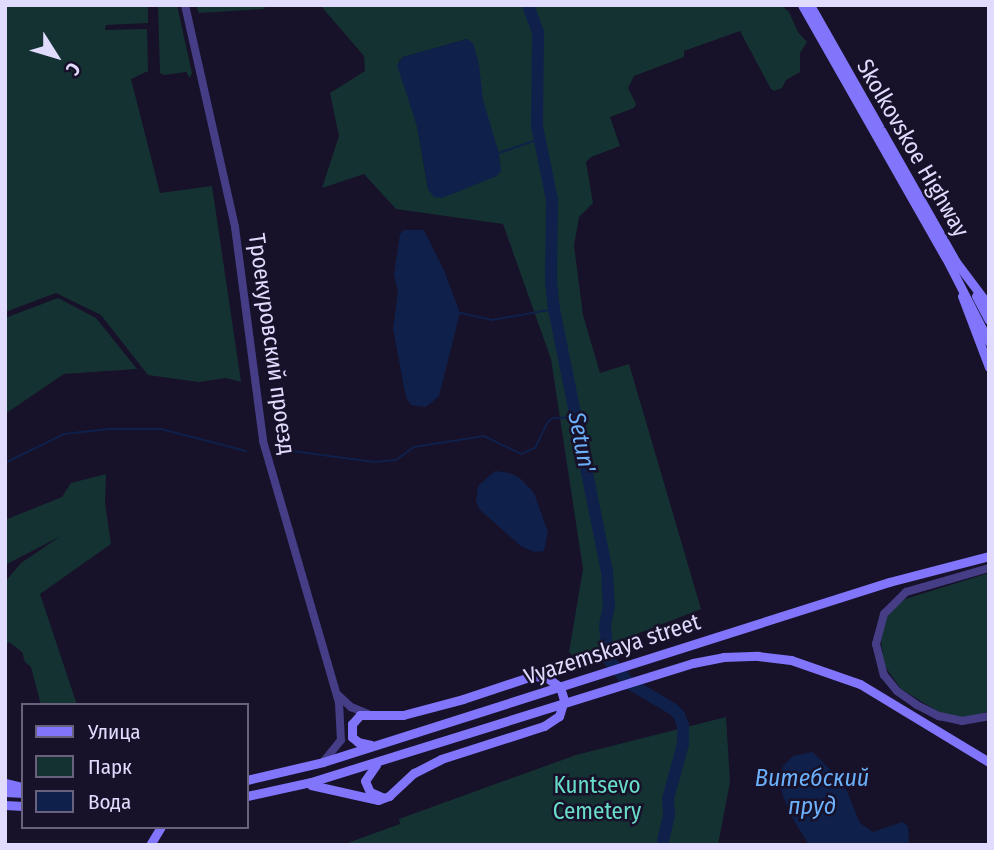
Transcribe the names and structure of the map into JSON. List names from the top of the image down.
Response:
{
  "streets": {
    "main road": ["Skolkovskoe Highway", "Vyazemskaya street"],
    "street": ["Троекуровский проезд"]
  },
  "water": ["Setun'", "Витебский пруд"],
  "parks": ["Kuntsevo Cemetery"],
  "legend": ["Улица", "Парк", "Вода"],
  "north": "bottom right"
}
